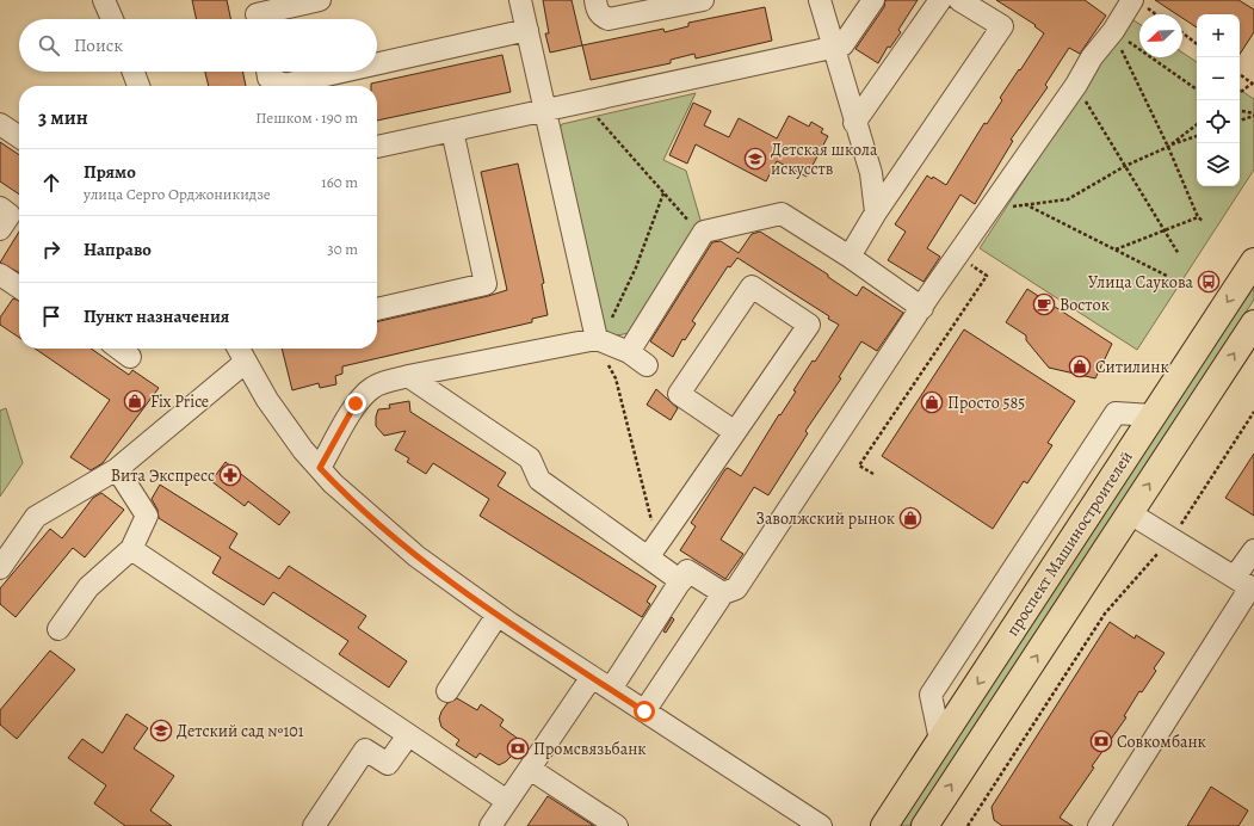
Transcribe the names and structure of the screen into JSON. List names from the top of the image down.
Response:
{
  "streets": {
    "main road": ["проспект Машиностроителей"]
  },
  "places": {
    "school or university": ["Детская школа искусств", "Детский сад №101"],
    "bus stop": ["Улица Саукова"],
    "cafe": ["Восток"],
    "shop": [
      "Ситилинк",
      "Fix Price",
      "Просто 585",
      "Заволжский рынок"
    ],
    "pharmacy": ["Вита Экспресс"],
    "bank": ["Совкомбанк", "Промсвязьбанк"]
  },
  "north": "bottom left",
  "page": {
    "map_buttons": ["+", "−"],
    "search": "Поиск",
    "heading": ["3 мин", "Пешком · 190 m"],
    "list": [
      ["Прямо", "улица Серго Орджоникидзе", "160 m"],
      ["Направо", "30 m"],
      "Пункт назначения"
    ]
  }
}
